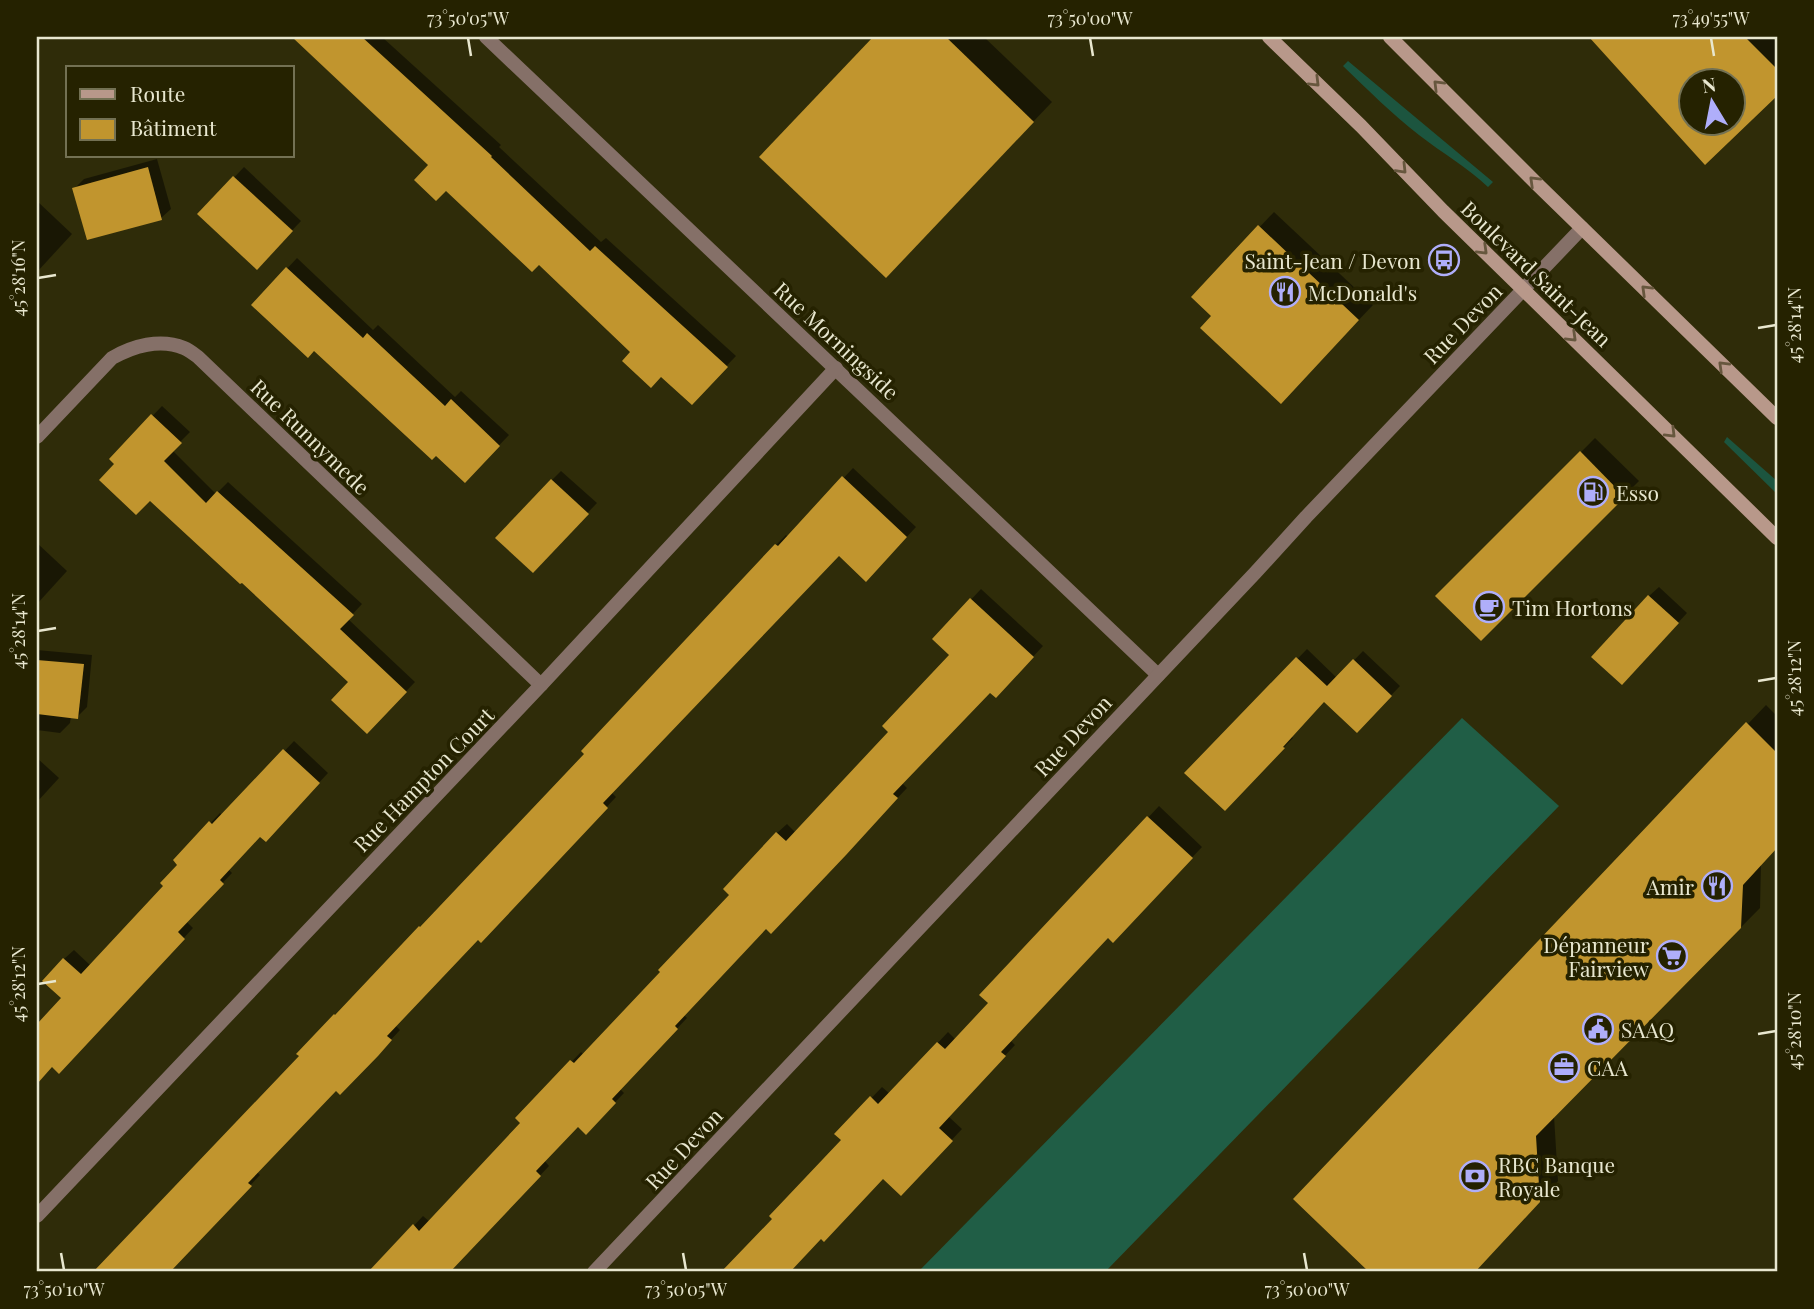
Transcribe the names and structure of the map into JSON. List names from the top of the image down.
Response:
{
  "streets": {
    "main road": ["Boulevard Saint-Jean"],
    "street": [
      "Rue Devon",
      "Rue Morningside",
      "Rue Runnymede",
      "Rue Hampton Court"
    ]
  },
  "crossings": [
    ["Boulevard Saint-Jean", "Rue Devon"],
    ["Rue Devon", "Rue Morningside"],
    ["Rue Morningside", "Rue Hampton Court"],
    ["Rue Runnymede", "Rue Hampton Court"]
  ],
  "places": {
    "bus stop": ["Saint-Jean / Devon"],
    "restaurant": ["McDonald's", "Amir"],
    "fuel station": ["Esso"],
    "cafe": ["Tim Hortons"],
    "supermarket": ["Dépanneur Fairview"],
    "public building": ["SAAQ"],
    "office": ["CAA"],
    "bank": ["RBC Banque Royale"]
  },
  "legend": ["Route", "Bâtiment"],
  "north": "top",
  "coordinates": [
    "73°50'05\"W",
    "73°50'00\"W",
    "73°49'55\"W",
    "45°28'16\"N",
    "45°28'14\"N",
    "45°28'12\"N",
    "45°28'10\"N",
    "73°50'10\"W"
  ]
}
